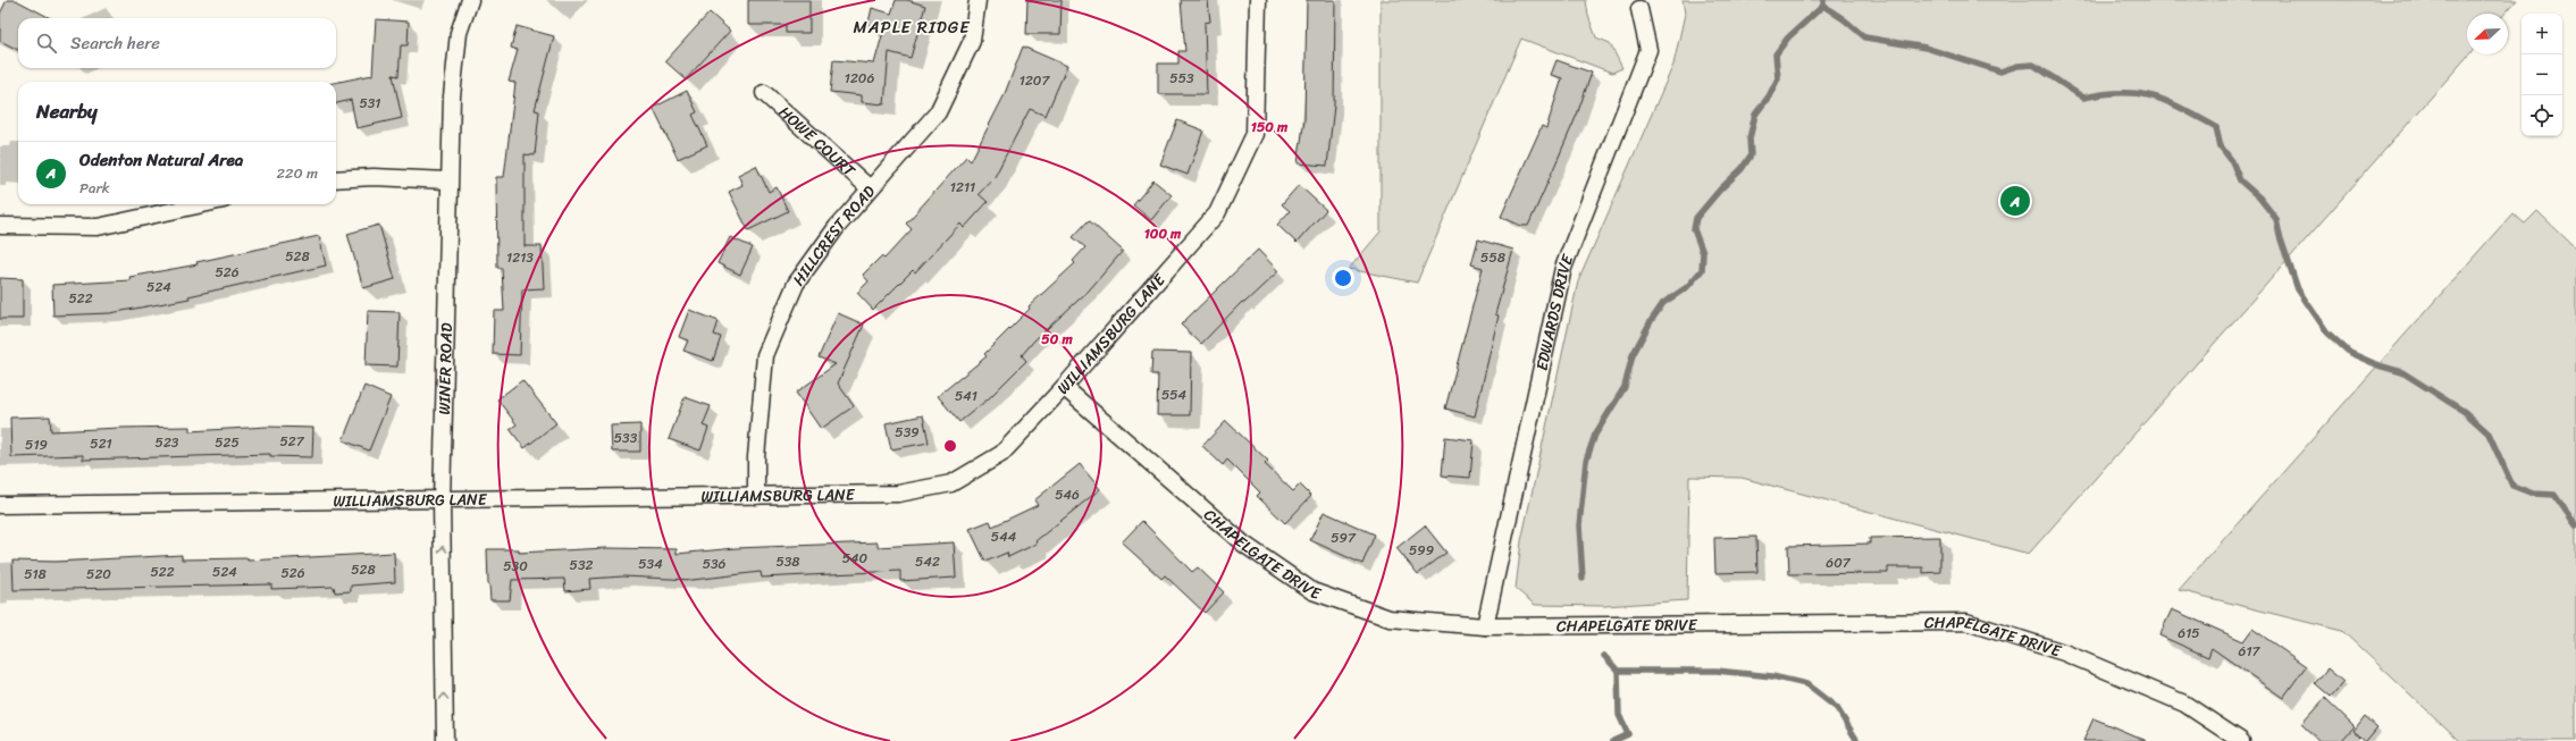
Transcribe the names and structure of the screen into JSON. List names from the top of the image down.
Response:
{
  "streets": {
    "street": [
      "HOWE COURT",
      "HILLCREST ROAD",
      "EDWARDS DRIVE",
      "WILLIAMSBURG LANE",
      "WINER ROAD",
      "CHAPELGATE DRIVE"
    ]
  },
  "crossings": [
    ["HOWE COURT", "HILLCREST ROAD"],
    ["HILLCREST ROAD", "WILLIAMSBURG LANE"],
    ["EDWARDS DRIVE", "CHAPELGATE DRIVE"],
    ["WILLIAMSBURG LANE", "WINER ROAD"],
    ["WILLIAMSBURG LANE", "CHAPELGATE DRIVE"]
  ],
  "districts": ["MAPLE RIDGE"],
  "house_numbers": [
    "1206",
    "553",
    "1207",
    "531",
    "1211",
    "528",
    "1213",
    "558",
    "526",
    "524",
    "522",
    "554",
    "541",
    "539",
    "533",
    "527",
    "523",
    "525",
    "521",
    "519",
    "546",
    "544",
    "597",
    "599",
    "540",
    "538",
    "542",
    "607",
    "534",
    "536",
    "532",
    "530",
    "528",
    "522",
    "524",
    "526",
    "518",
    "520",
    "615",
    "617"
  ],
  "north": "bottom left",
  "page": {
    "map_buttons": ["+", "−"],
    "search": "Search here",
    "heading": "Nearby",
    "list": [
      {
        "mark": "A",
        "name": "Odenton Natural Area",
        "note": "Park",
        "value": "220 m"
      }
    ],
    "pins": "A"
  },
  "rings": ["150 m", "100 m", "50 m"]
}
